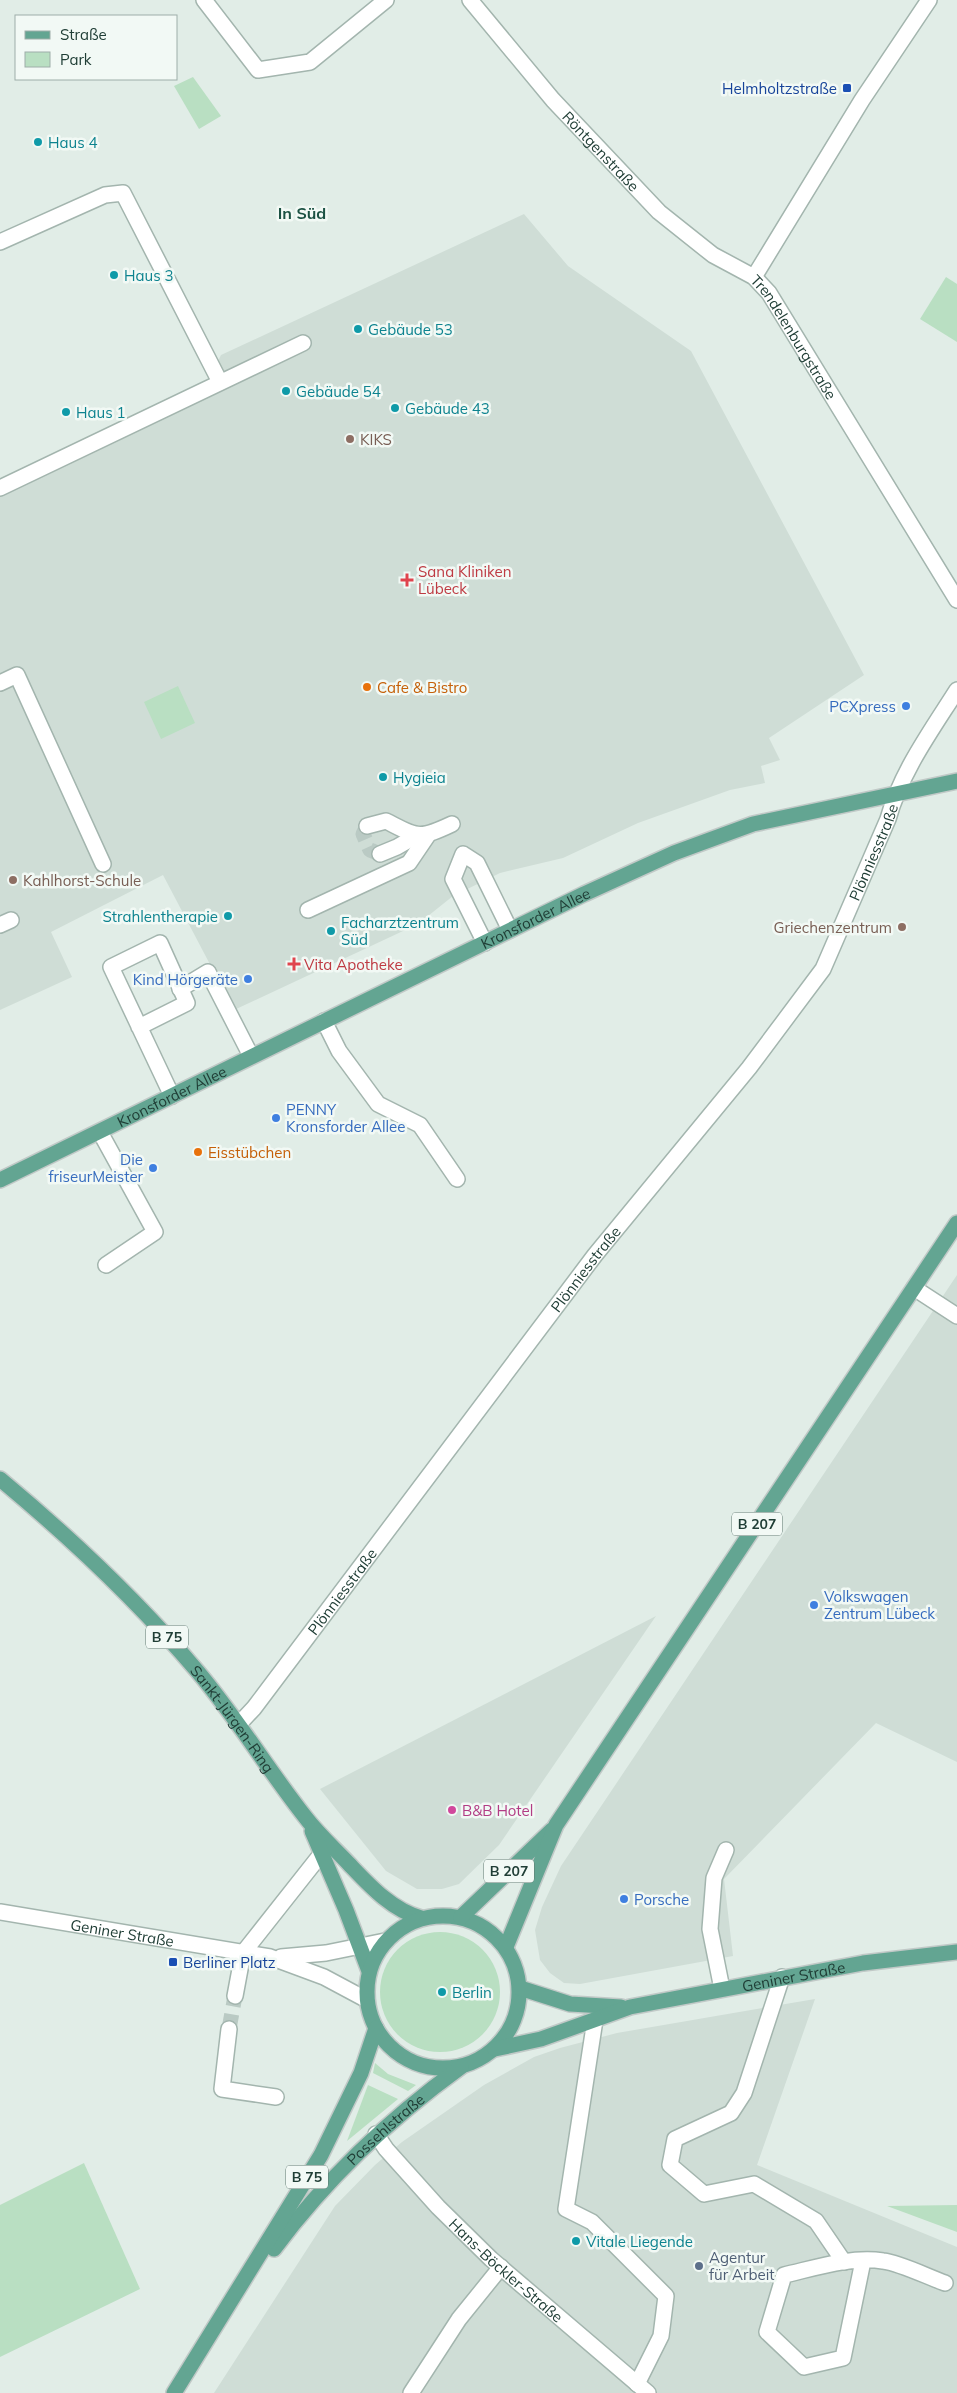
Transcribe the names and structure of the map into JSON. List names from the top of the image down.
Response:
{
  "streets": {
    "main road": [
      "Kronsforder Allee",
      "B 207",
      "B 75",
      "Sankt-Jürgen-Ring",
      "Geniner Straße",
      "Possehlstraße"
    ],
    "street": [
      "Röntgenstraße",
      "Trendelenburgstraße",
      "Plönniesstraße",
      "Hans-Böckler-Straße"
    ]
  },
  "crossings": [
    ["Röntgenstraße", "Trendelenburgstraße"],
    ["Plönniesstraße", "Kronsforder Allee"],
    ["Plönniesstraße", "Sankt-Jürgen-Ring"],
    ["B 207", "Sankt-Jürgen-Ring"],
    ["B 207", "Geniner Straße"],
    ["B 207", "Possehlstraße"],
    ["Sankt-Jürgen-Ring", "Geniner Straße"],
    ["Sankt-Jürgen-Ring", "Possehlstraße"],
    ["Geniner Straße", "Possehlstraße"],
    ["Possehlstraße", "Hans-Böckler-Straße"]
  ],
  "districts": ["In Süd"],
  "places": {
    "transit": ["Helmholtzstraße", "Berliner Platz"],
    "other": [
      "Haus 4",
      "Haus 3",
      "Gebäude 53",
      "Gebäude 54",
      "Gebäude 43",
      "Haus 1",
      "KIKS",
      "Cafe & Bistro",
      "PCXpress",
      "Hygieia",
      "Kahlhorst-Schule",
      "Strahlentherapie",
      "Griechenzentrum",
      "Facharztzentrum Süd",
      "Kind Hörgeräte",
      "PENNY Kronsforder Allee",
      "Eisstübchen",
      "Die friseurMeister",
      "Volkswagen Zentrum Lübeck",
      "B&B Hotel",
      "Porsche",
      "Berlin",
      "Vitale Liegende",
      "Agentur für Arbeit"
    ],
    "health": ["Sana Kliniken Lübeck", "Vita Apotheke"]
  },
  "legend": ["Straße", "Park"]
}
